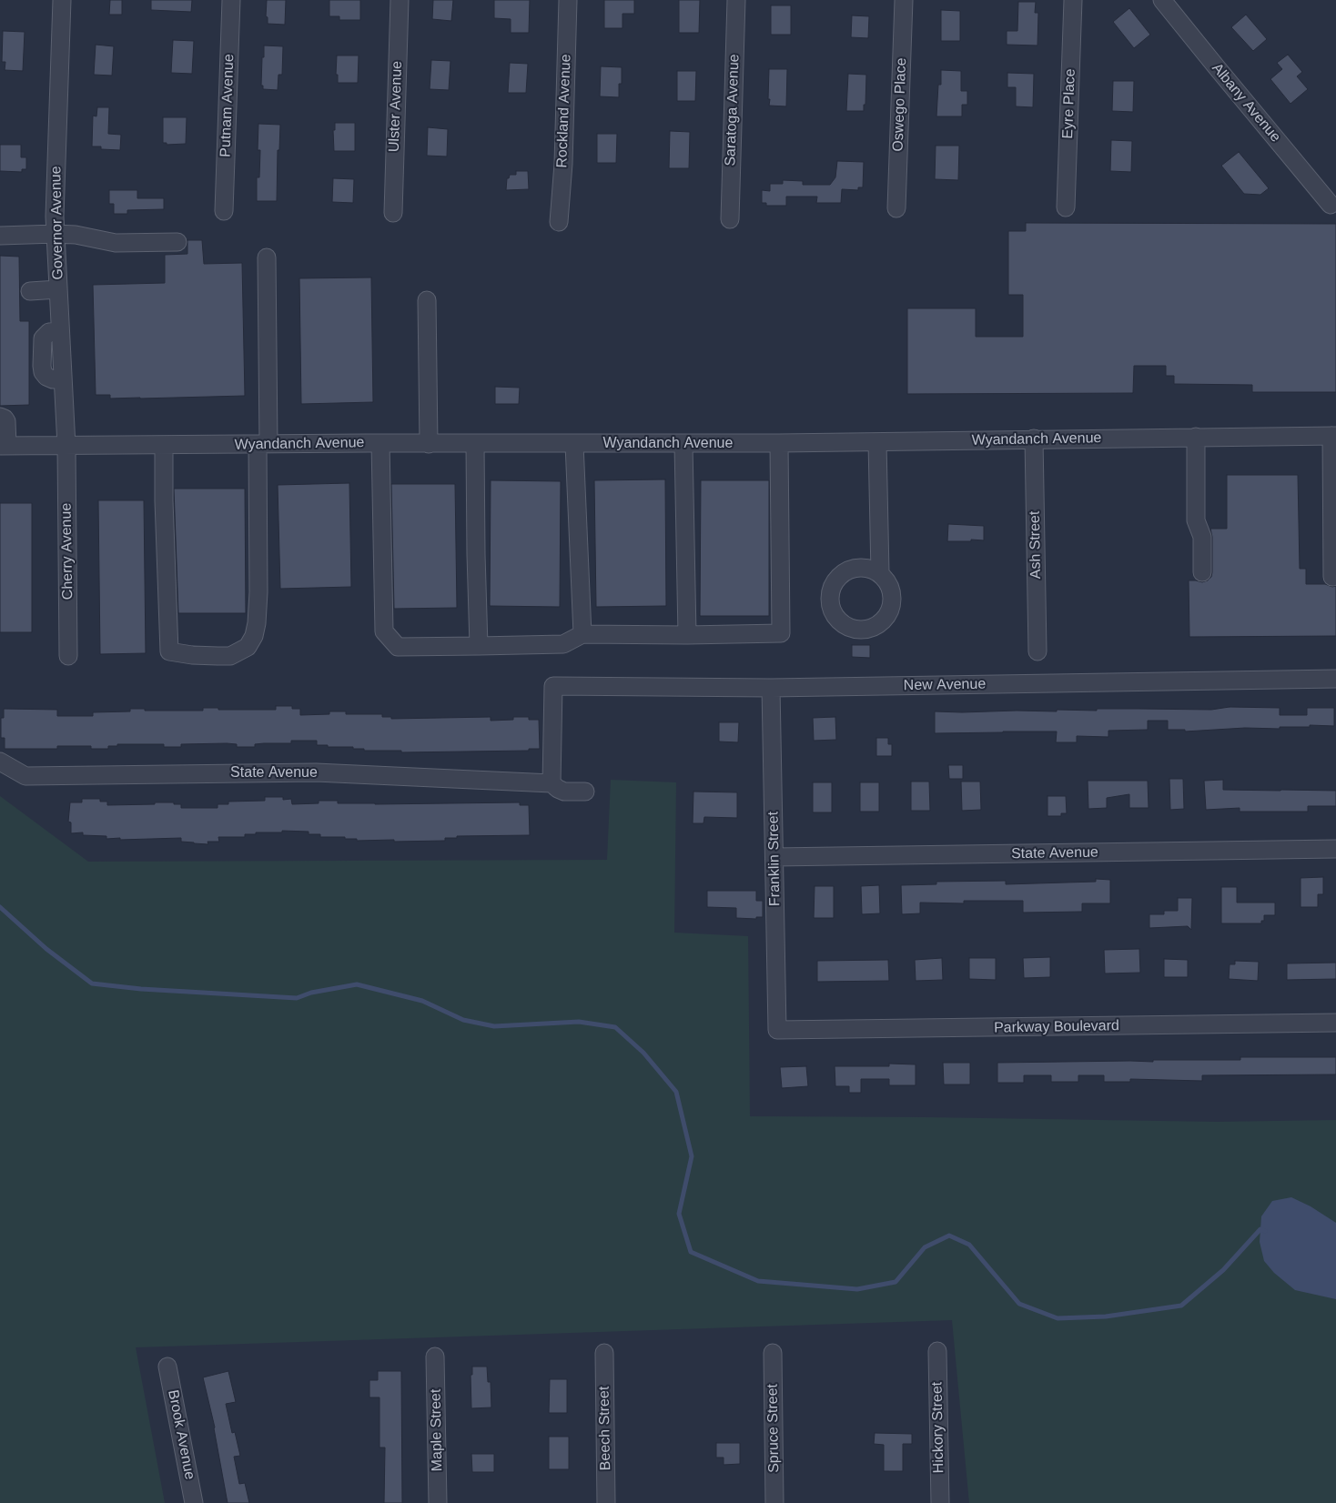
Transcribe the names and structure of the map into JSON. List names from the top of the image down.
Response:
{
  "streets": {
    "street": [
      "Albany Avenue",
      "Eyre Place",
      "Oswego Place",
      "Putnam Avenue",
      "Ulster Avenue",
      "Saratoga Avenue",
      "Rockland Avenue",
      "Governor Avenue",
      "Wyandanch Avenue",
      "Ash Street",
      "Cherry Avenue",
      "New Avenue",
      "State Avenue",
      "Franklin Street",
      "Parkway Boulevard",
      "Hickory Street",
      "Beech Street",
      "Spruce Street",
      "Maple Street",
      "Brook Avenue"
    ]
  },
  "crossings": [
    ["Governor Avenue", "Wyandanch Avenue"],
    ["Governor Avenue", "Cherry Avenue"],
    ["Wyandanch Avenue", "Ash Street"],
    ["Wyandanch Avenue", "Cherry Avenue"],
    ["New Avenue", "State Avenue"],
    ["New Avenue", "Franklin Street"],
    ["State Avenue", "Franklin Street"],
    ["Franklin Street", "Parkway Boulevard"]
  ]
}
